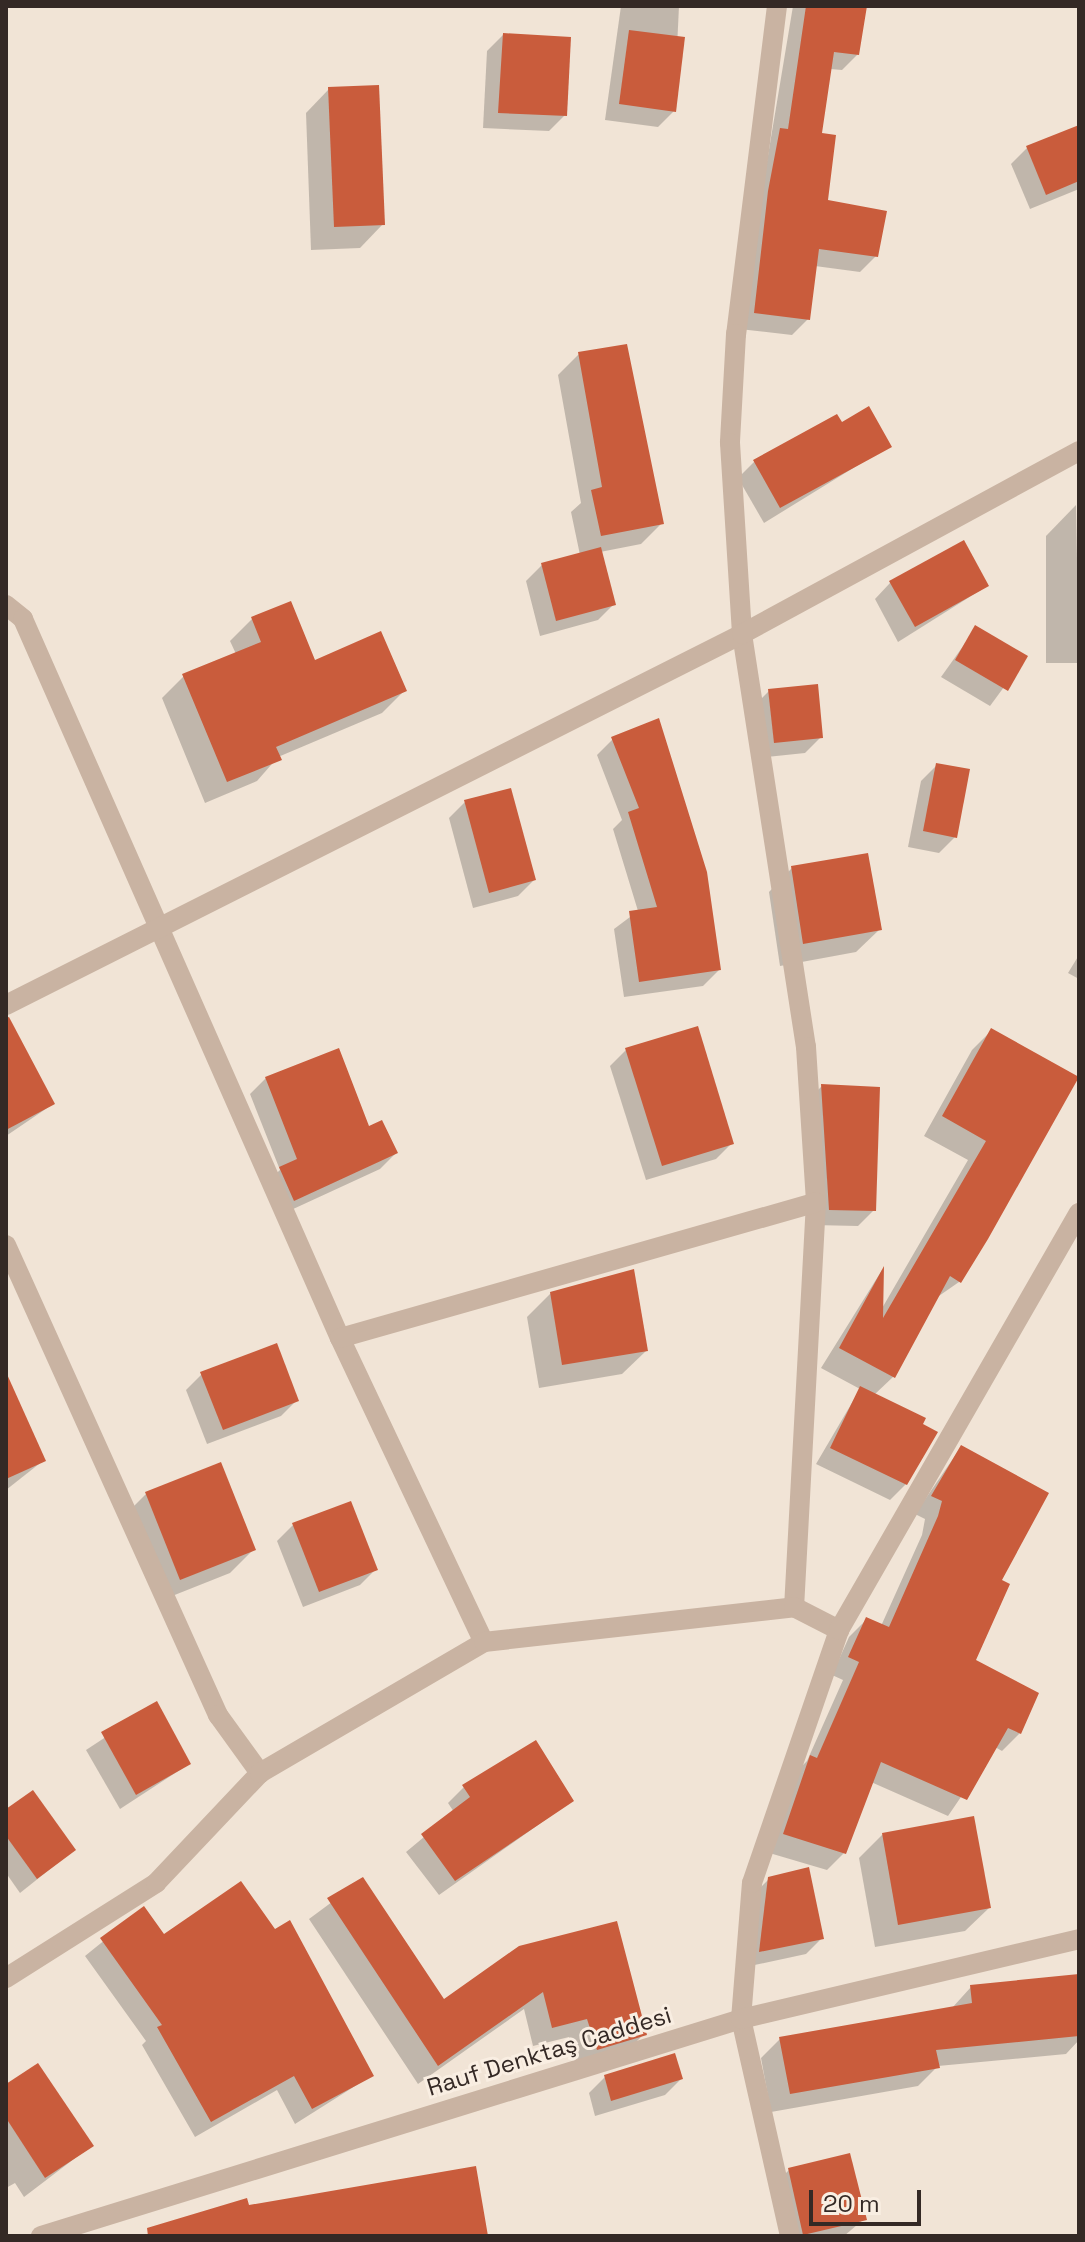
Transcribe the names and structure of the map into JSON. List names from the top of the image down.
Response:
{
  "streets": {
    "street": ["Rauf Denktaş Caddesi"]
  },
  "scale_bar": "20 m"
}
